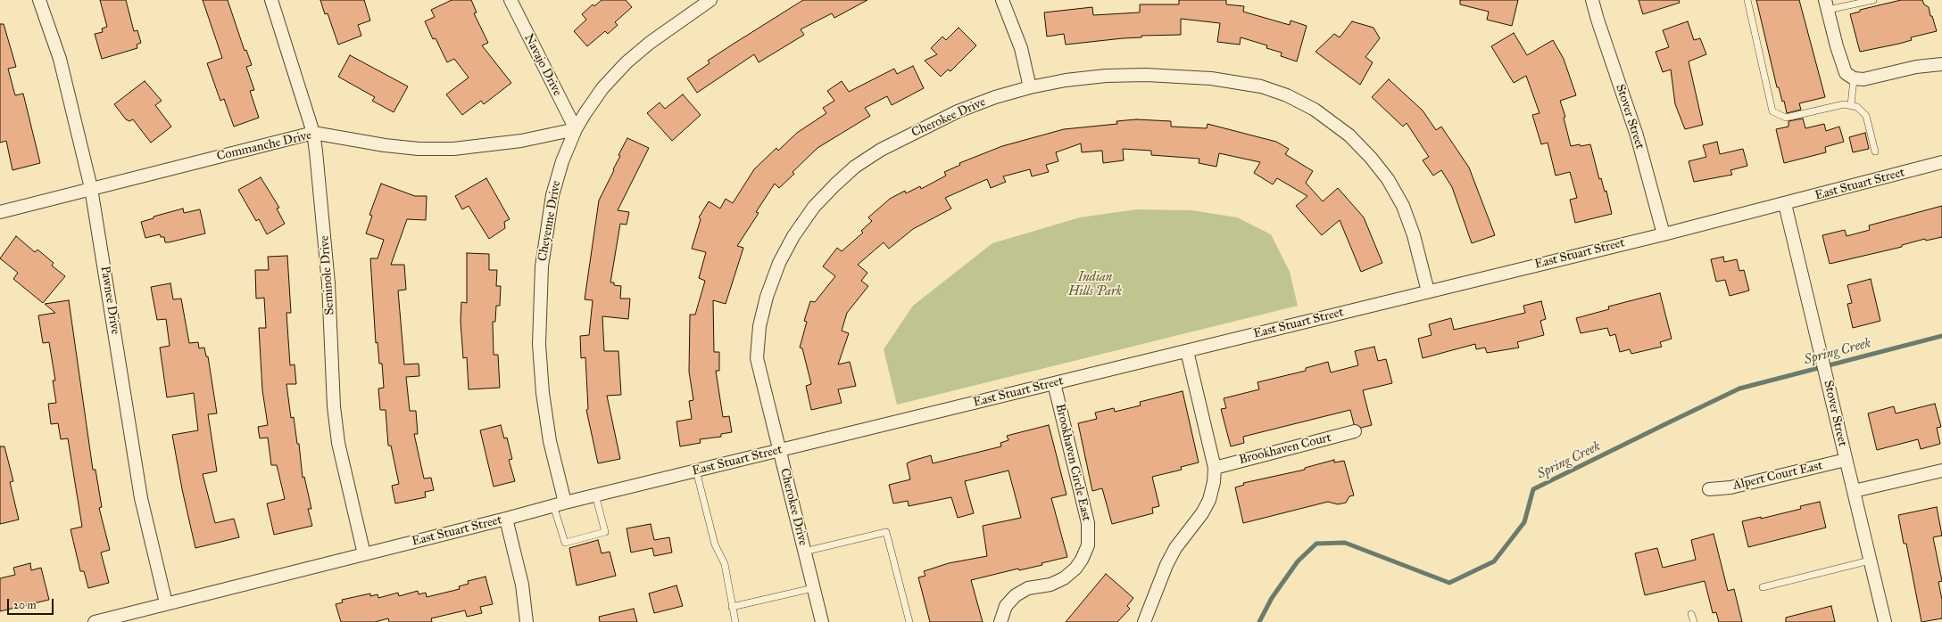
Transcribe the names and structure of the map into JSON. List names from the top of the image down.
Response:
{
  "streets": {
    "street": [
      "Navajo Drive",
      "Stover Street",
      "Cherokee Drive",
      "Commanche Drive",
      "East Stuart Street",
      "Cheyenne Drive",
      "Seminole Drive",
      "Pawnee Drive",
      "Brookhaven Court",
      "Brookhaven Circle East",
      "Alpert Court East"
    ]
  },
  "crossings": [
    ["Navajo Drive", "Commanche Drive"],
    ["Navajo Drive", "Cheyenne Drive"],
    ["Stover Street", "East Stuart Street"],
    ["Stover Street", "Alpert Court East"],
    ["Cherokee Drive", "East Stuart Street"],
    ["Commanche Drive", "Cheyenne Drive"],
    ["Commanche Drive", "Seminole Drive"],
    ["Commanche Drive", "Pawnee Drive"],
    ["East Stuart Street", "Cheyenne Drive"],
    ["East Stuart Street", "Seminole Drive"],
    ["East Stuart Street", "Pawnee Drive"],
    ["East Stuart Street", "Brookhaven Circle East"]
  ],
  "water": ["Spring Creek"],
  "parks": ["Indian Hills Park"],
  "scale_bar": "20 m"
}
